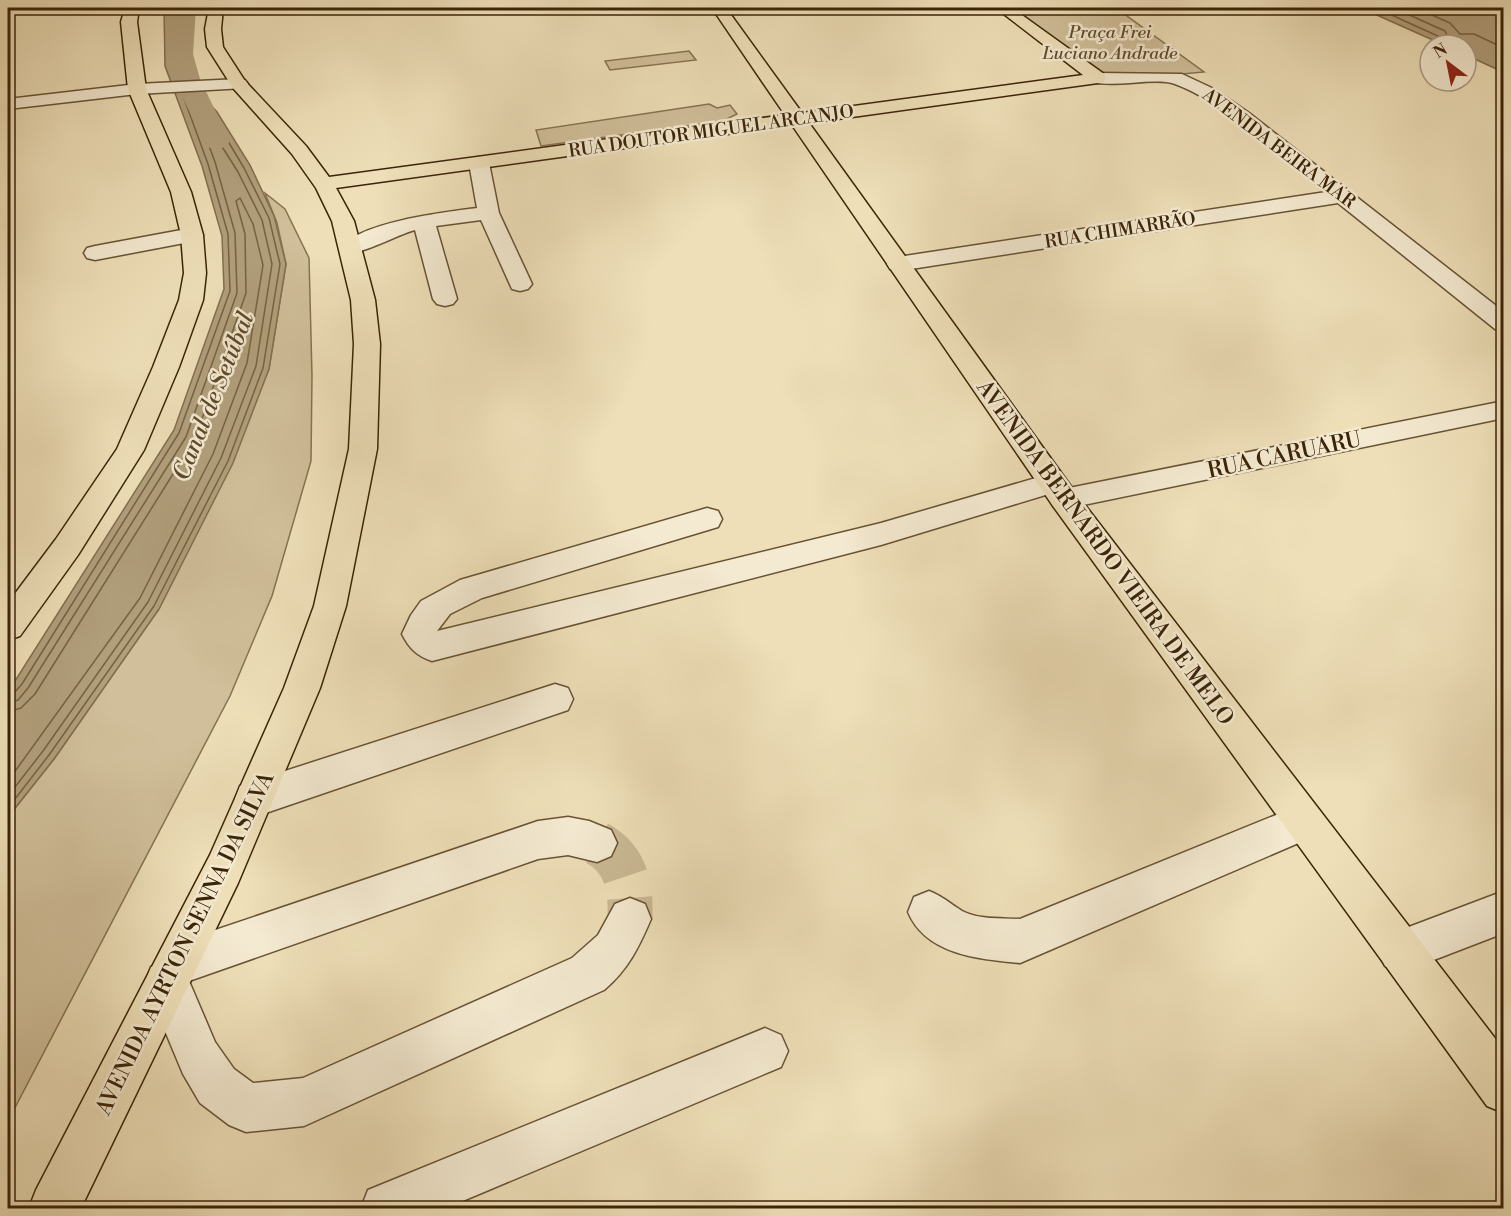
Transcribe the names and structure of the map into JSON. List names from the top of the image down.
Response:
{
  "streets": {
    "main road": ["RUA DOUTOR MIGUEL ARCANJO", "AVENIDA BERNARDO VIEIRA DE MELO", "AVENIDA AYRTON SENNA DA SILVA"],
    "street": ["AVENIDA BEIRA MAR", "RUA CHIMARRÃO", "RUA CARUARU"]
  },
  "crossings": [
    ["RUA DOUTOR MIGUEL ARCANJO", "AVENIDA BEIRA MAR"],
    ["RUA DOUTOR MIGUEL ARCANJO", "AVENIDA BERNARDO VIEIRA DE MELO"],
    ["RUA DOUTOR MIGUEL ARCANJO", "AVENIDA AYRTON SENNA DA SILVA"],
    ["AVENIDA BEIRA MAR", "RUA CHIMARRÃO"],
    ["RUA CHIMARRÃO", "AVENIDA BERNARDO VIEIRA DE MELO"],
    ["RUA CARUARU", "AVENIDA BERNARDO VIEIRA DE MELO"]
  ],
  "water": ["Canal de Setúbal"],
  "parks": ["Praça Frei Luciano Andrade"],
  "north": "top left"
}
